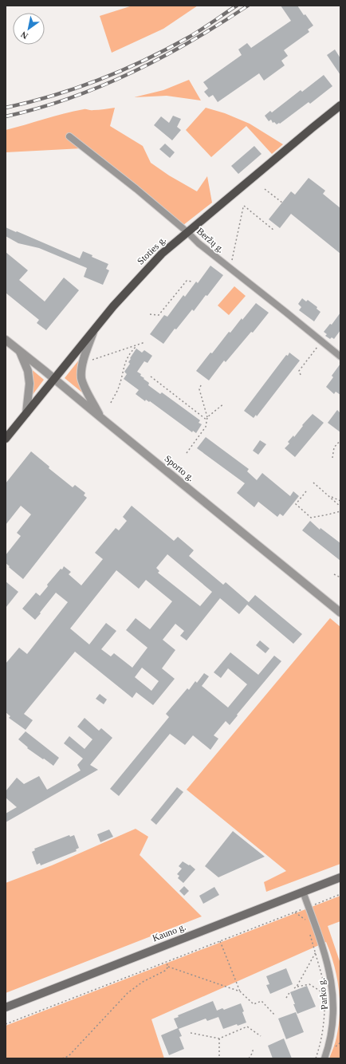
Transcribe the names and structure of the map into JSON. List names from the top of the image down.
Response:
{
  "streets": {
    "main road": ["Stoties g.", "Kauno g."],
    "street": ["Beržų g.", "Sporto g.", "Parko g."]
  },
  "crossings": [
    ["Beržų g.", "Stoties g."],
    ["Stoties g.", "Sporto g."],
    ["Kauno g.", "Parko g."]
  ],
  "north": "bottom left"
}
